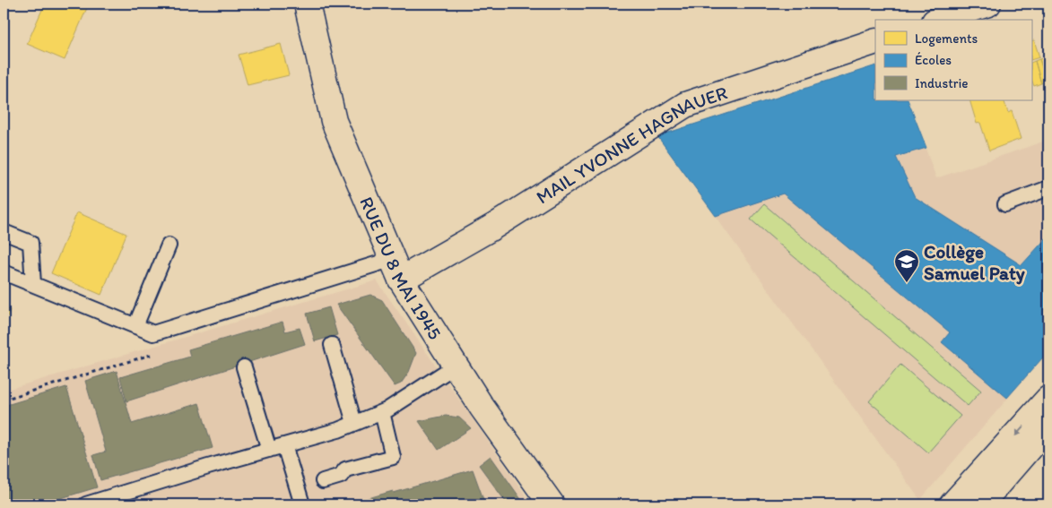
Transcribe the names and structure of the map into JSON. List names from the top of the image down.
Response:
{
  "streets": {
    "street": ["MAIL YVONNE HAGNAUER", "RUE DU 8 MAI 1945"]
  },
  "crossings": [
    ["MAIL YVONNE HAGNAUER", "RUE DU 8 MAI 1945"]
  ],
  "places": {
    "school or university": ["Collège Samuel Paty"]
  },
  "legend": ["Logements", "Écoles", "Industrie"]
}
